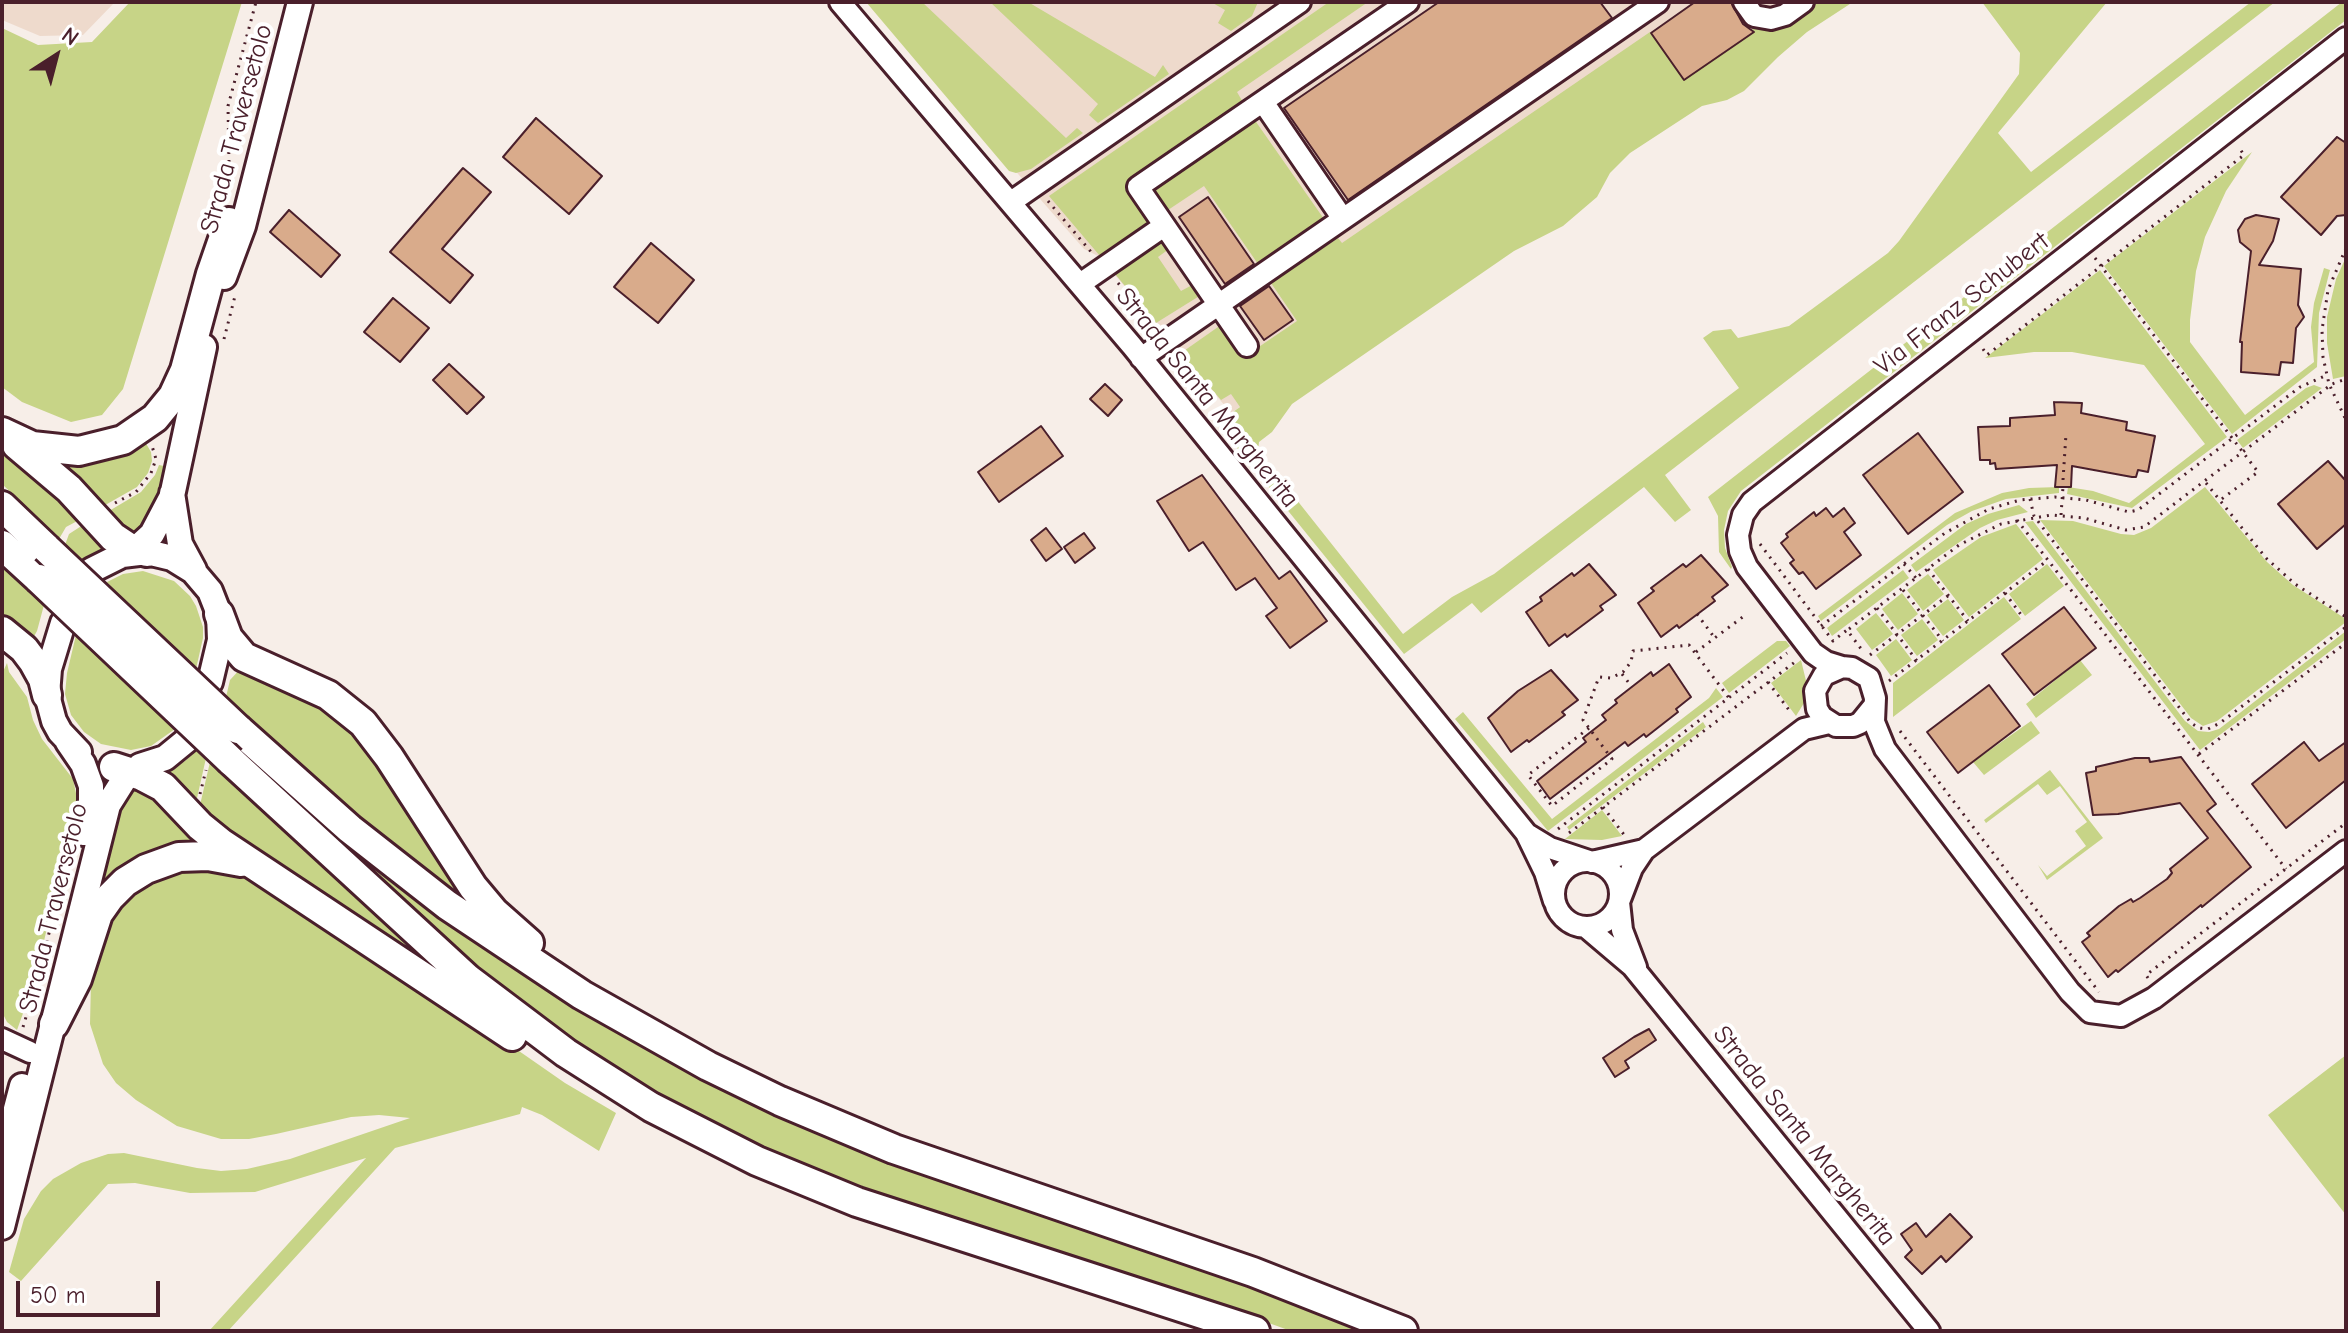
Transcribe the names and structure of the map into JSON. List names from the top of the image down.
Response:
{
  "streets": {
    "main road": ["Strada Traversetolo"],
    "street": ["Via Franz Schubert", "Strada Santa Margherita"]
  },
  "scale_bar": "50 m",
  "north": "top right"
}
